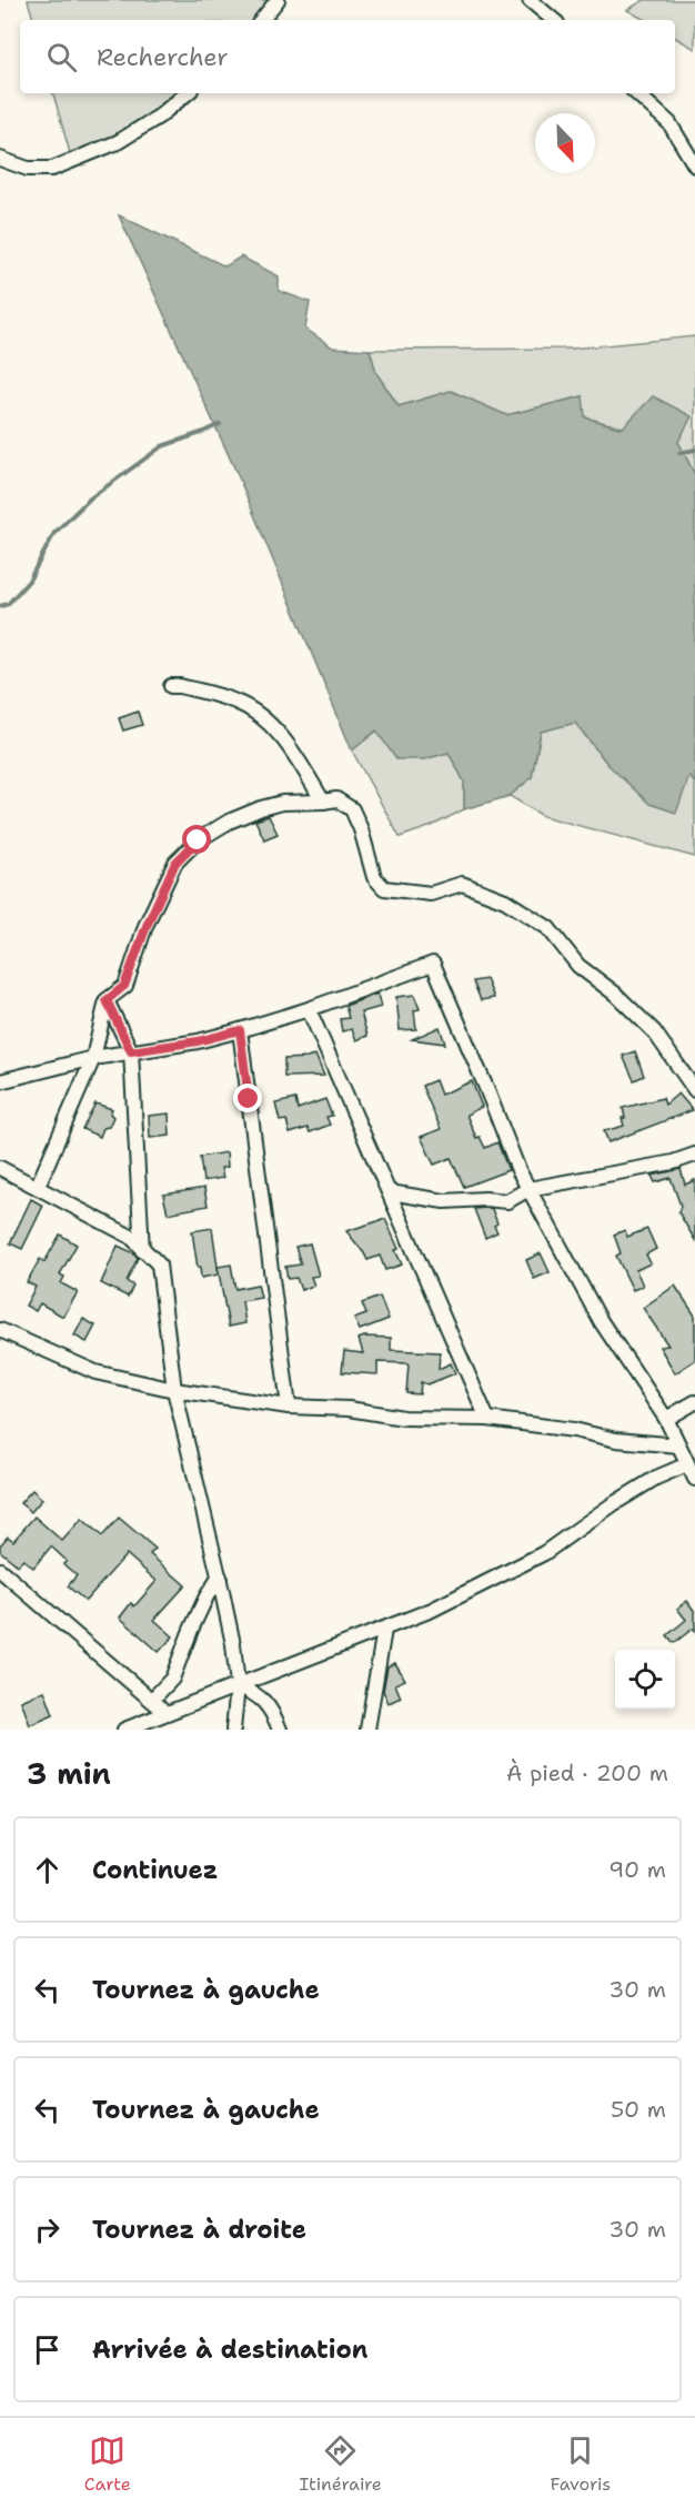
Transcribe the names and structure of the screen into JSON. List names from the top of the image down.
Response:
{
  "north": "bottom right",
  "page": {
    "search": "Rechercher",
    "heading": ["3 min", "À pied · 200 m"],
    "list": [
      ["Continuez", "90 m"],
      ["Tournez à gauche", "30 m"],
      ["Tournez à gauche", "50 m"],
      ["Tournez à droite", "30 m"],
      "Arrivée à destination"
    ],
    "nav": ["Carte", "Itinéraire", "Favoris"]
  }
}
